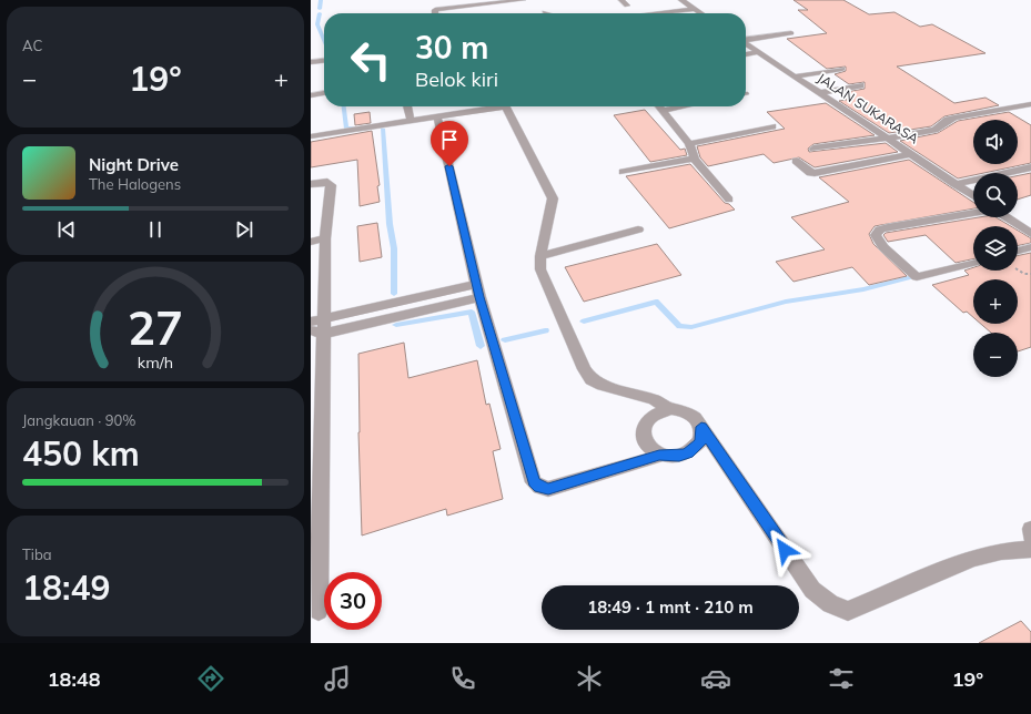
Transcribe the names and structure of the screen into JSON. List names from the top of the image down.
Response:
{
  "streets": {
    "street": ["JALAN SUKARASA"]
  },
  "page": {
    "tile": [
      "AC",
      ["Jangkauan · 90%", "450 km"],
      ["Tiba", "18:49"]
    ],
    "turn": ["30 m", "Belok kiri"],
    "heat": ["−", "19°", "+"],
    "map_buttons": ["+", "−"],
    "song": ["Night Drive", "The Halogens"],
    "limit": "30",
    "trip": "18:49 · 1 mnt · 210 m",
    "tabs": ["18:48", "19°"],
    "gauge": ["27", "km/h"]
  }
}
